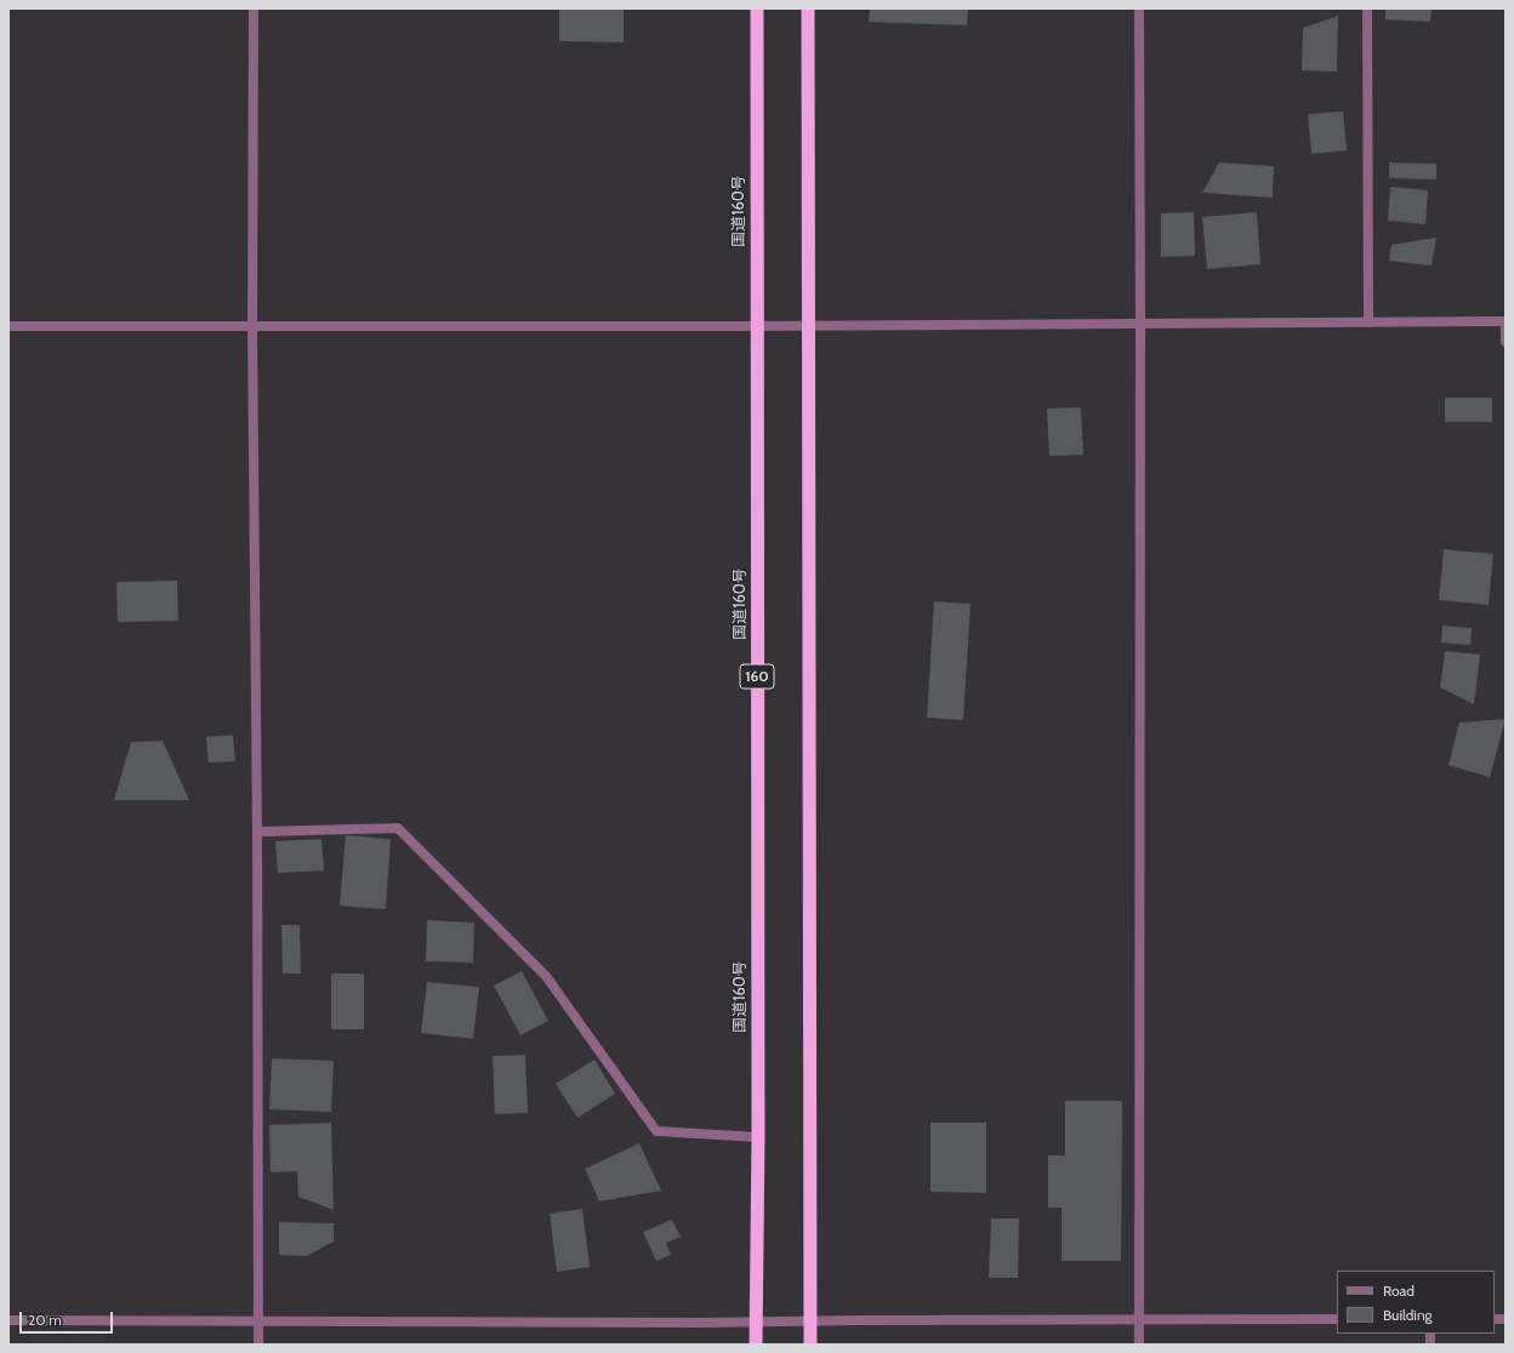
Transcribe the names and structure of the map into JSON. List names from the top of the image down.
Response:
{
  "streets": {
    "highway": ["国道160号", "160"]
  },
  "legend": ["Road", "Building"],
  "scale_bar": "20 m"
}
